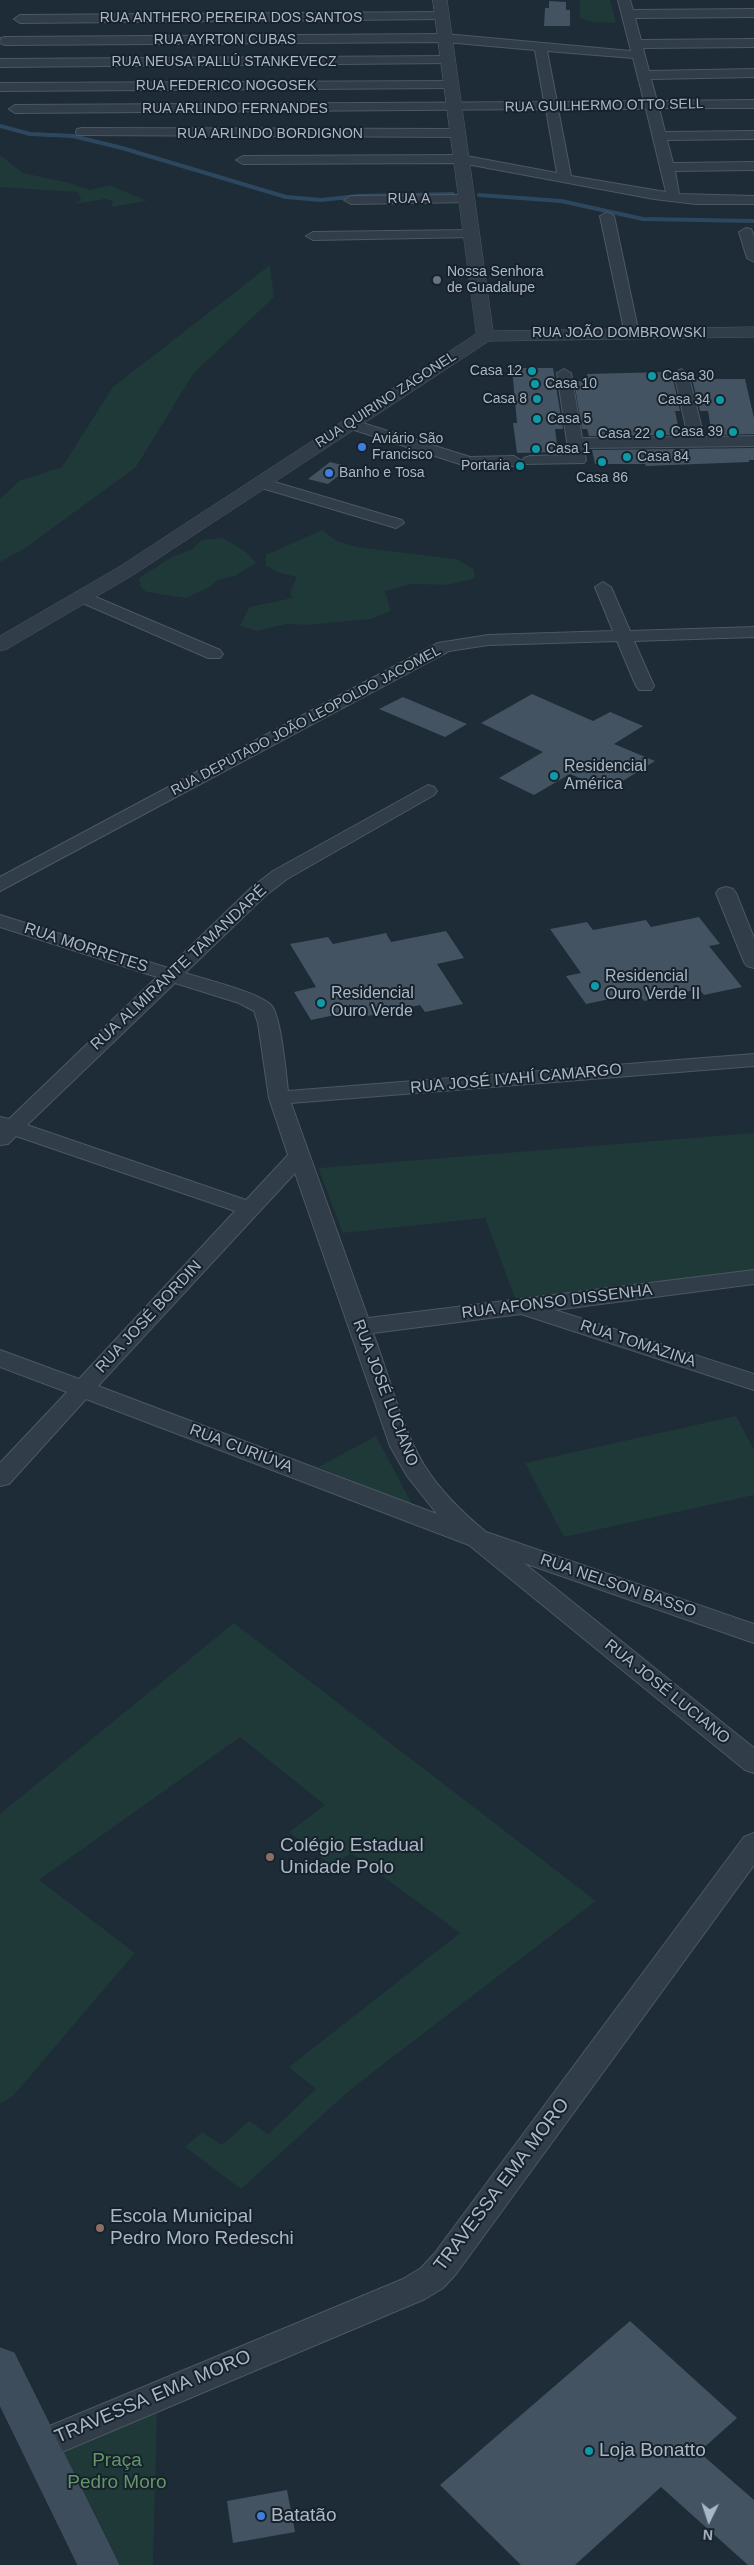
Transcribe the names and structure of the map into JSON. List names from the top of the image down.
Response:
{
  "streets": {
    "street": [
      "RUA ANTHERO PEREIRA DOS SANTOS",
      "RUA AYRTON CUBAS",
      "RUA NEUSA PALLÚ STANKEVECZ",
      "RUA FEDERICO NOGOSEK",
      "RUA GUILHERMO OTTO SELL",
      "RUA ARLINDO FERNANDES",
      "RUA ARLINDO BORDIGNON",
      "RUA A",
      "RUA JOÃO DOMBROWSKI",
      "RUA QUIRINO ZAGONEL",
      "RUA DEPUTADO JOÃO LEOPOLDO JACOMEL",
      "RUA MORRETES",
      "RUA ALMIRANTE TAMANDARÉ",
      "RUA JOSÉ IVAHÍ CAMARGO",
      "RUA AFONSO DISSENHA",
      "RUA JOSÉ BORDIN",
      "RUA TOMAZINA",
      "RUA JOSÉ LUCIANO",
      "RUA CURIÚVA",
      "RUA NELSON BASSO",
      "TRAVESSA EMA MORO"
    ]
  },
  "crossings": [
    ["RUA GUILHERMO OTTO SELL", "RUA ARLINDO FERNANDES"],
    ["RUA JOÃO DOMBROWSKI", "RUA QUIRINO ZAGONEL"],
    ["RUA MORRETES", "RUA ALMIRANTE TAMANDARÉ"],
    ["RUA MORRETES", "RUA JOSÉ LUCIANO"],
    ["RUA JOSÉ IVAHÍ CAMARGO", "RUA JOSÉ LUCIANO"],
    ["RUA AFONSO DISSENHA", "RUA TOMAZINA"],
    ["RUA AFONSO DISSENHA", "RUA JOSÉ LUCIANO"],
    ["RUA JOSÉ BORDIN", "RUA JOSÉ LUCIANO"],
    ["RUA JOSÉ BORDIN", "RUA CURIÚVA"],
    ["RUA JOSÉ LUCIANO", "RUA CURIÚVA"],
    ["RUA JOSÉ LUCIANO", "RUA NELSON BASSO"],
    ["RUA CURIÚVA", "RUA NELSON BASSO"]
  ],
  "parks": ["Praça Pedro Moro"],
  "places": [
    "Nossa Senhora de Guadalupe",
    "Casa 12",
    "Casa 30",
    "Casa 10",
    "Casa 8",
    "Casa 34",
    "Casa 5",
    "Casa 39",
    "Casa 22",
    "Aviário São Francisco",
    "Casa 1",
    "Casa 84",
    "Casa 86",
    "Portaria",
    "Banho e Tosa",
    "Residencial América",
    "Residencial Ouro Verde II",
    "Residencial Ouro Verde",
    "Colégio Estadual Unidade Polo",
    "Escola Municipal Pedro Moro Redeschi",
    "Loja Bonatto",
    "Batatão"
  ],
  "north": "bottom"
}
